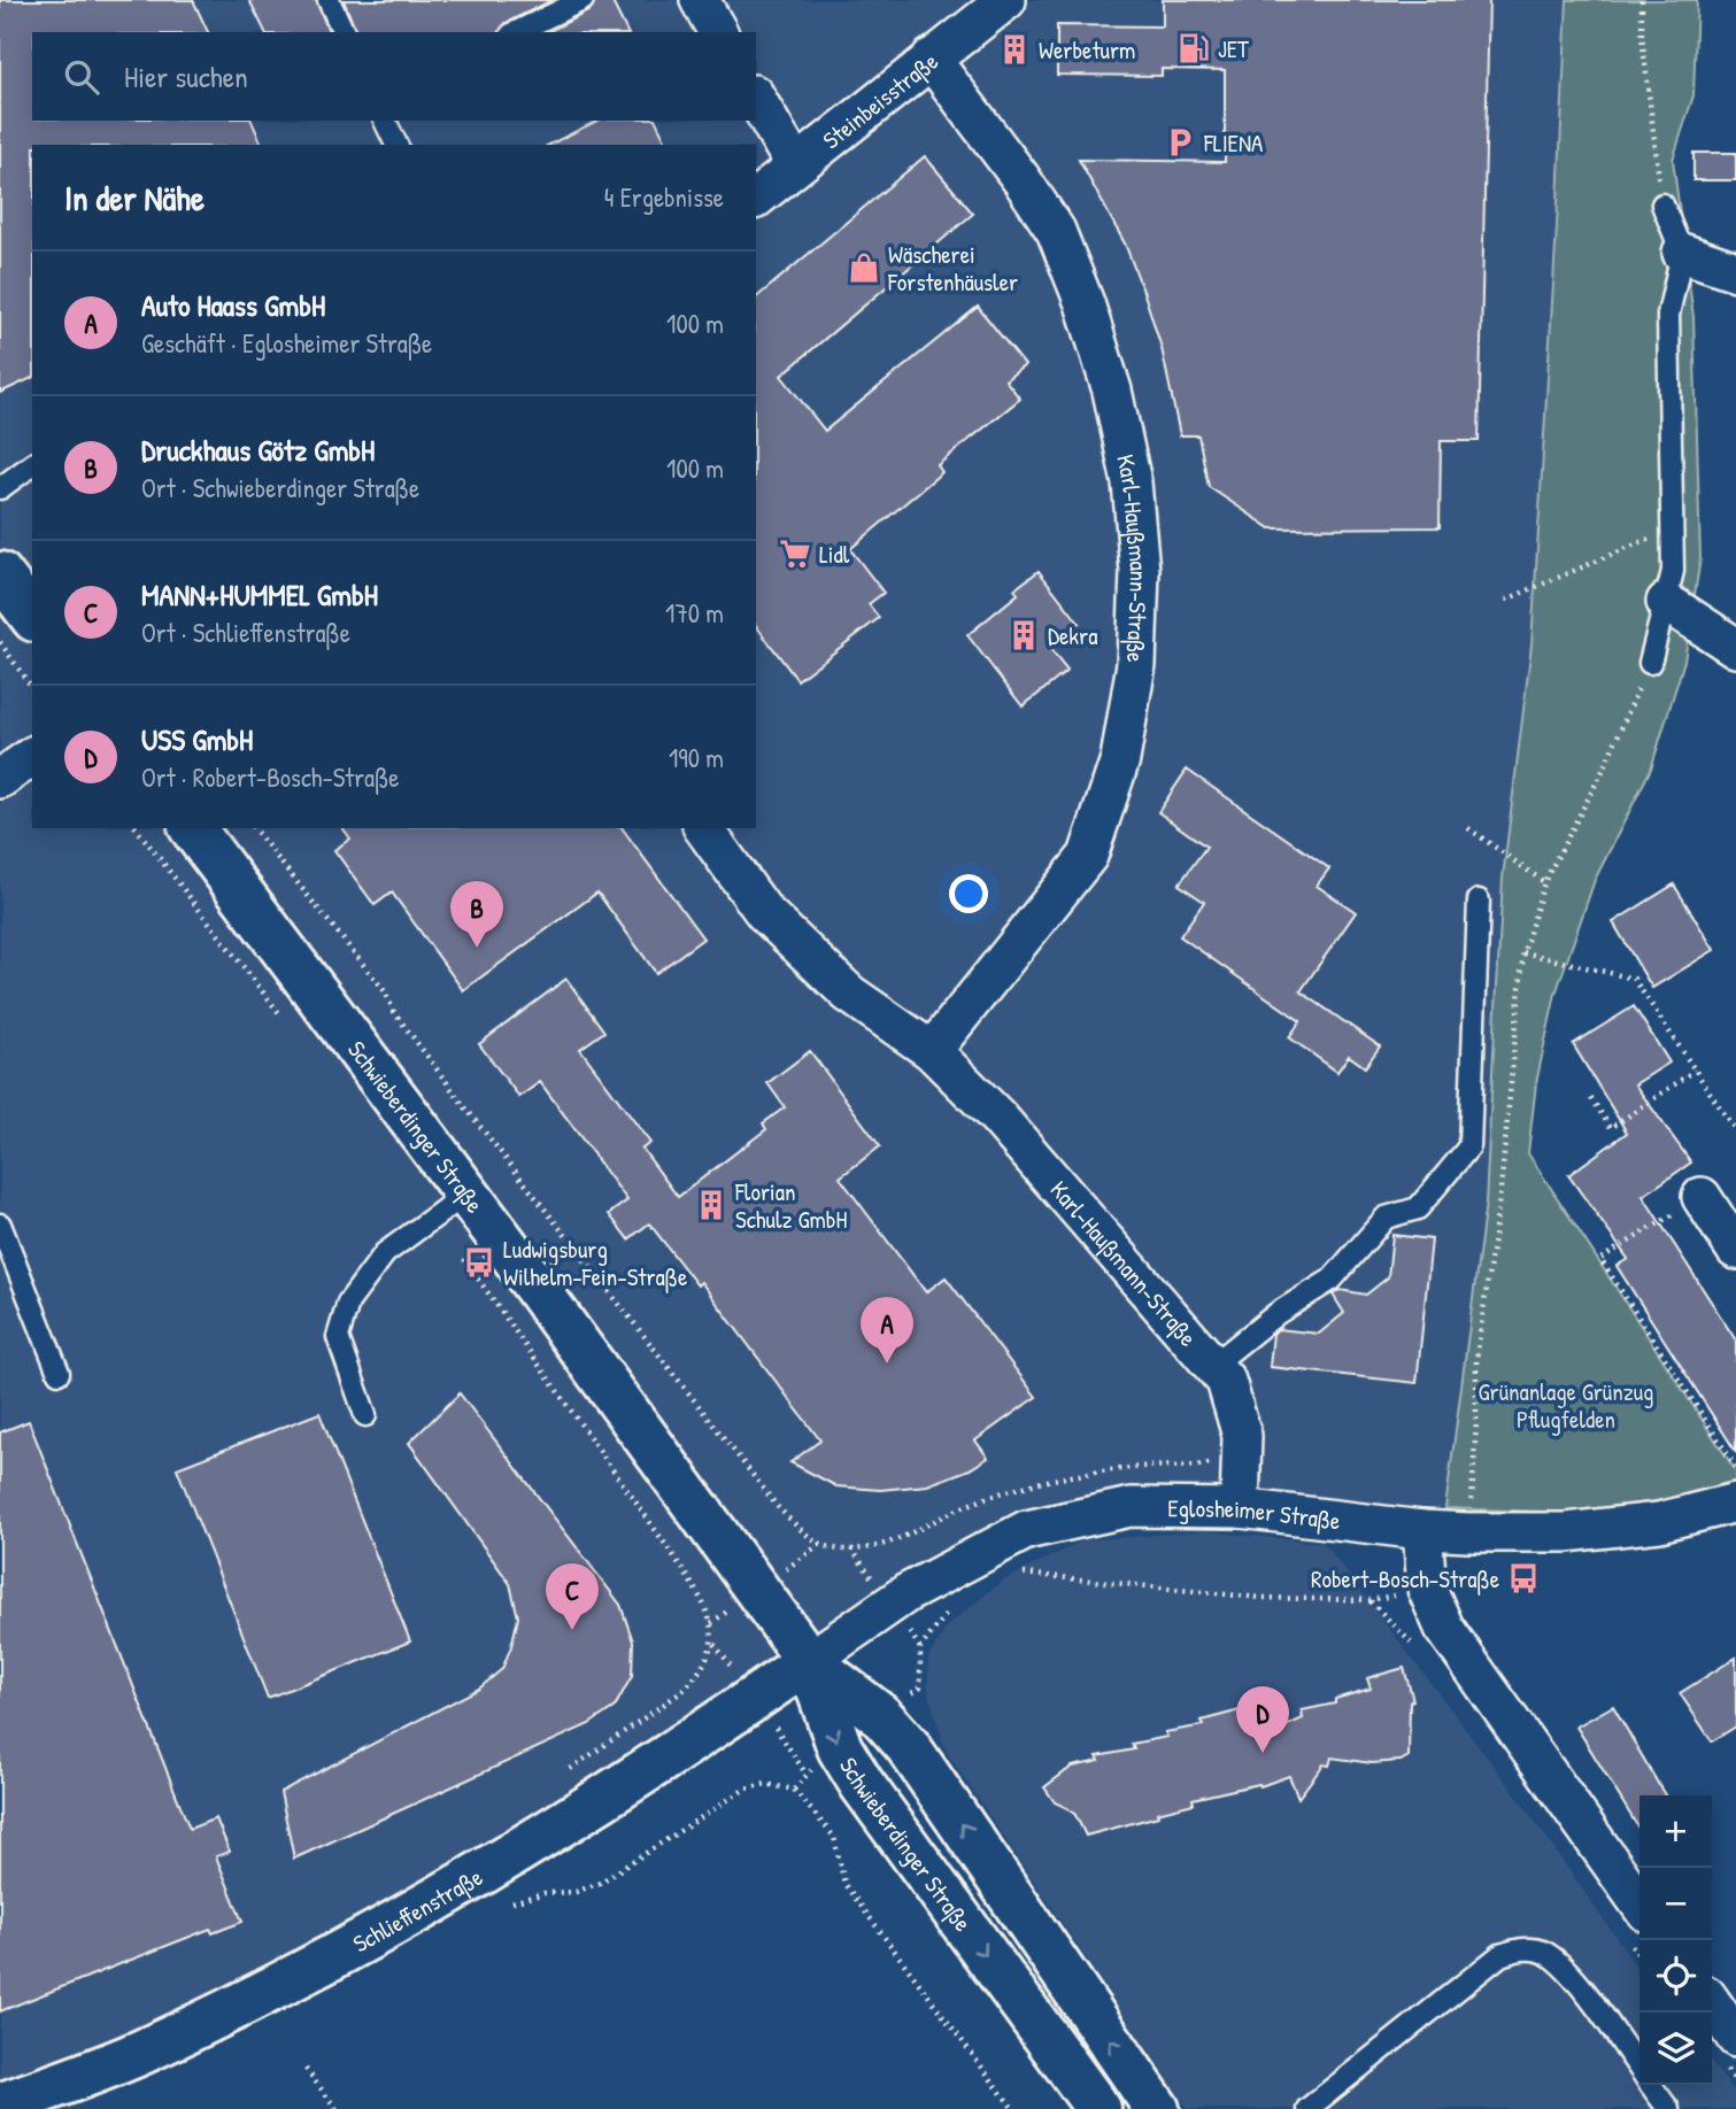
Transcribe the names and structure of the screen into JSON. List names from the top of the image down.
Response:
{
  "streets": {
    "main road": ["Schwieberdinger Straße", "Schlieffenstraße"],
    "street": ["Steinbeisstraße", "Karl-Haußmann-Straße", "Eglosheimer Straße"]
  },
  "crossings": [
    ["Steinbeisstraße", "Karl-Haußmann-Straße"],
    ["Karl-Haußmann-Straße", "Eglosheimer Straße"],
    ["Schwieberdinger Straße", "Eglosheimer Straße"],
    ["Schwieberdinger Straße", "Schlieffenstraße"],
    ["Eglosheimer Straße", "Schlieffenstraße"]
  ],
  "parks": ["Grünanlage Grünzug Pflugfelden"],
  "places": {
    "fuel station": ["JET"],
    "building": ["Werbeturm", "Dekra", "Florian Schulz GmbH"],
    "parking": ["FLIENA"],
    "shop": ["Wäscherei Forstenhäusler"],
    "supermarket": ["Lidl"],
    "bus stop": ["Ludwigsburg Wilhelm-Fein-Straße", "Robert-Bosch-Straße"]
  },
  "page": {
    "search": "Hier suchen",
    "heading": ["In der Nähe", "4 Ergebnisse"],
    "list": [
      {
        "mark": "A",
        "name": "Auto Haass GmbH",
        "note": "Geschäft · Eglosheimer Straße",
        "value": "100 m"
      },
      {
        "mark": "B",
        "name": "Druckhaus Götz GmbH",
        "note": "Ort · Schwieberdinger Straße",
        "value": "100 m"
      },
      {
        "mark": "C",
        "name": "MANN+HUMMEL GmbH",
        "note": "Ort · Schlieffenstraße",
        "value": "170 m"
      },
      {
        "mark": "D",
        "name": "USS GmbH",
        "note": "Ort · Robert-Bosch-Straße",
        "value": "190 m"
      }
    ],
    "pins": [
      "B",
      "A",
      "C",
      "D"
    ],
    "map_buttons": ["+", "−"]
  }
}
